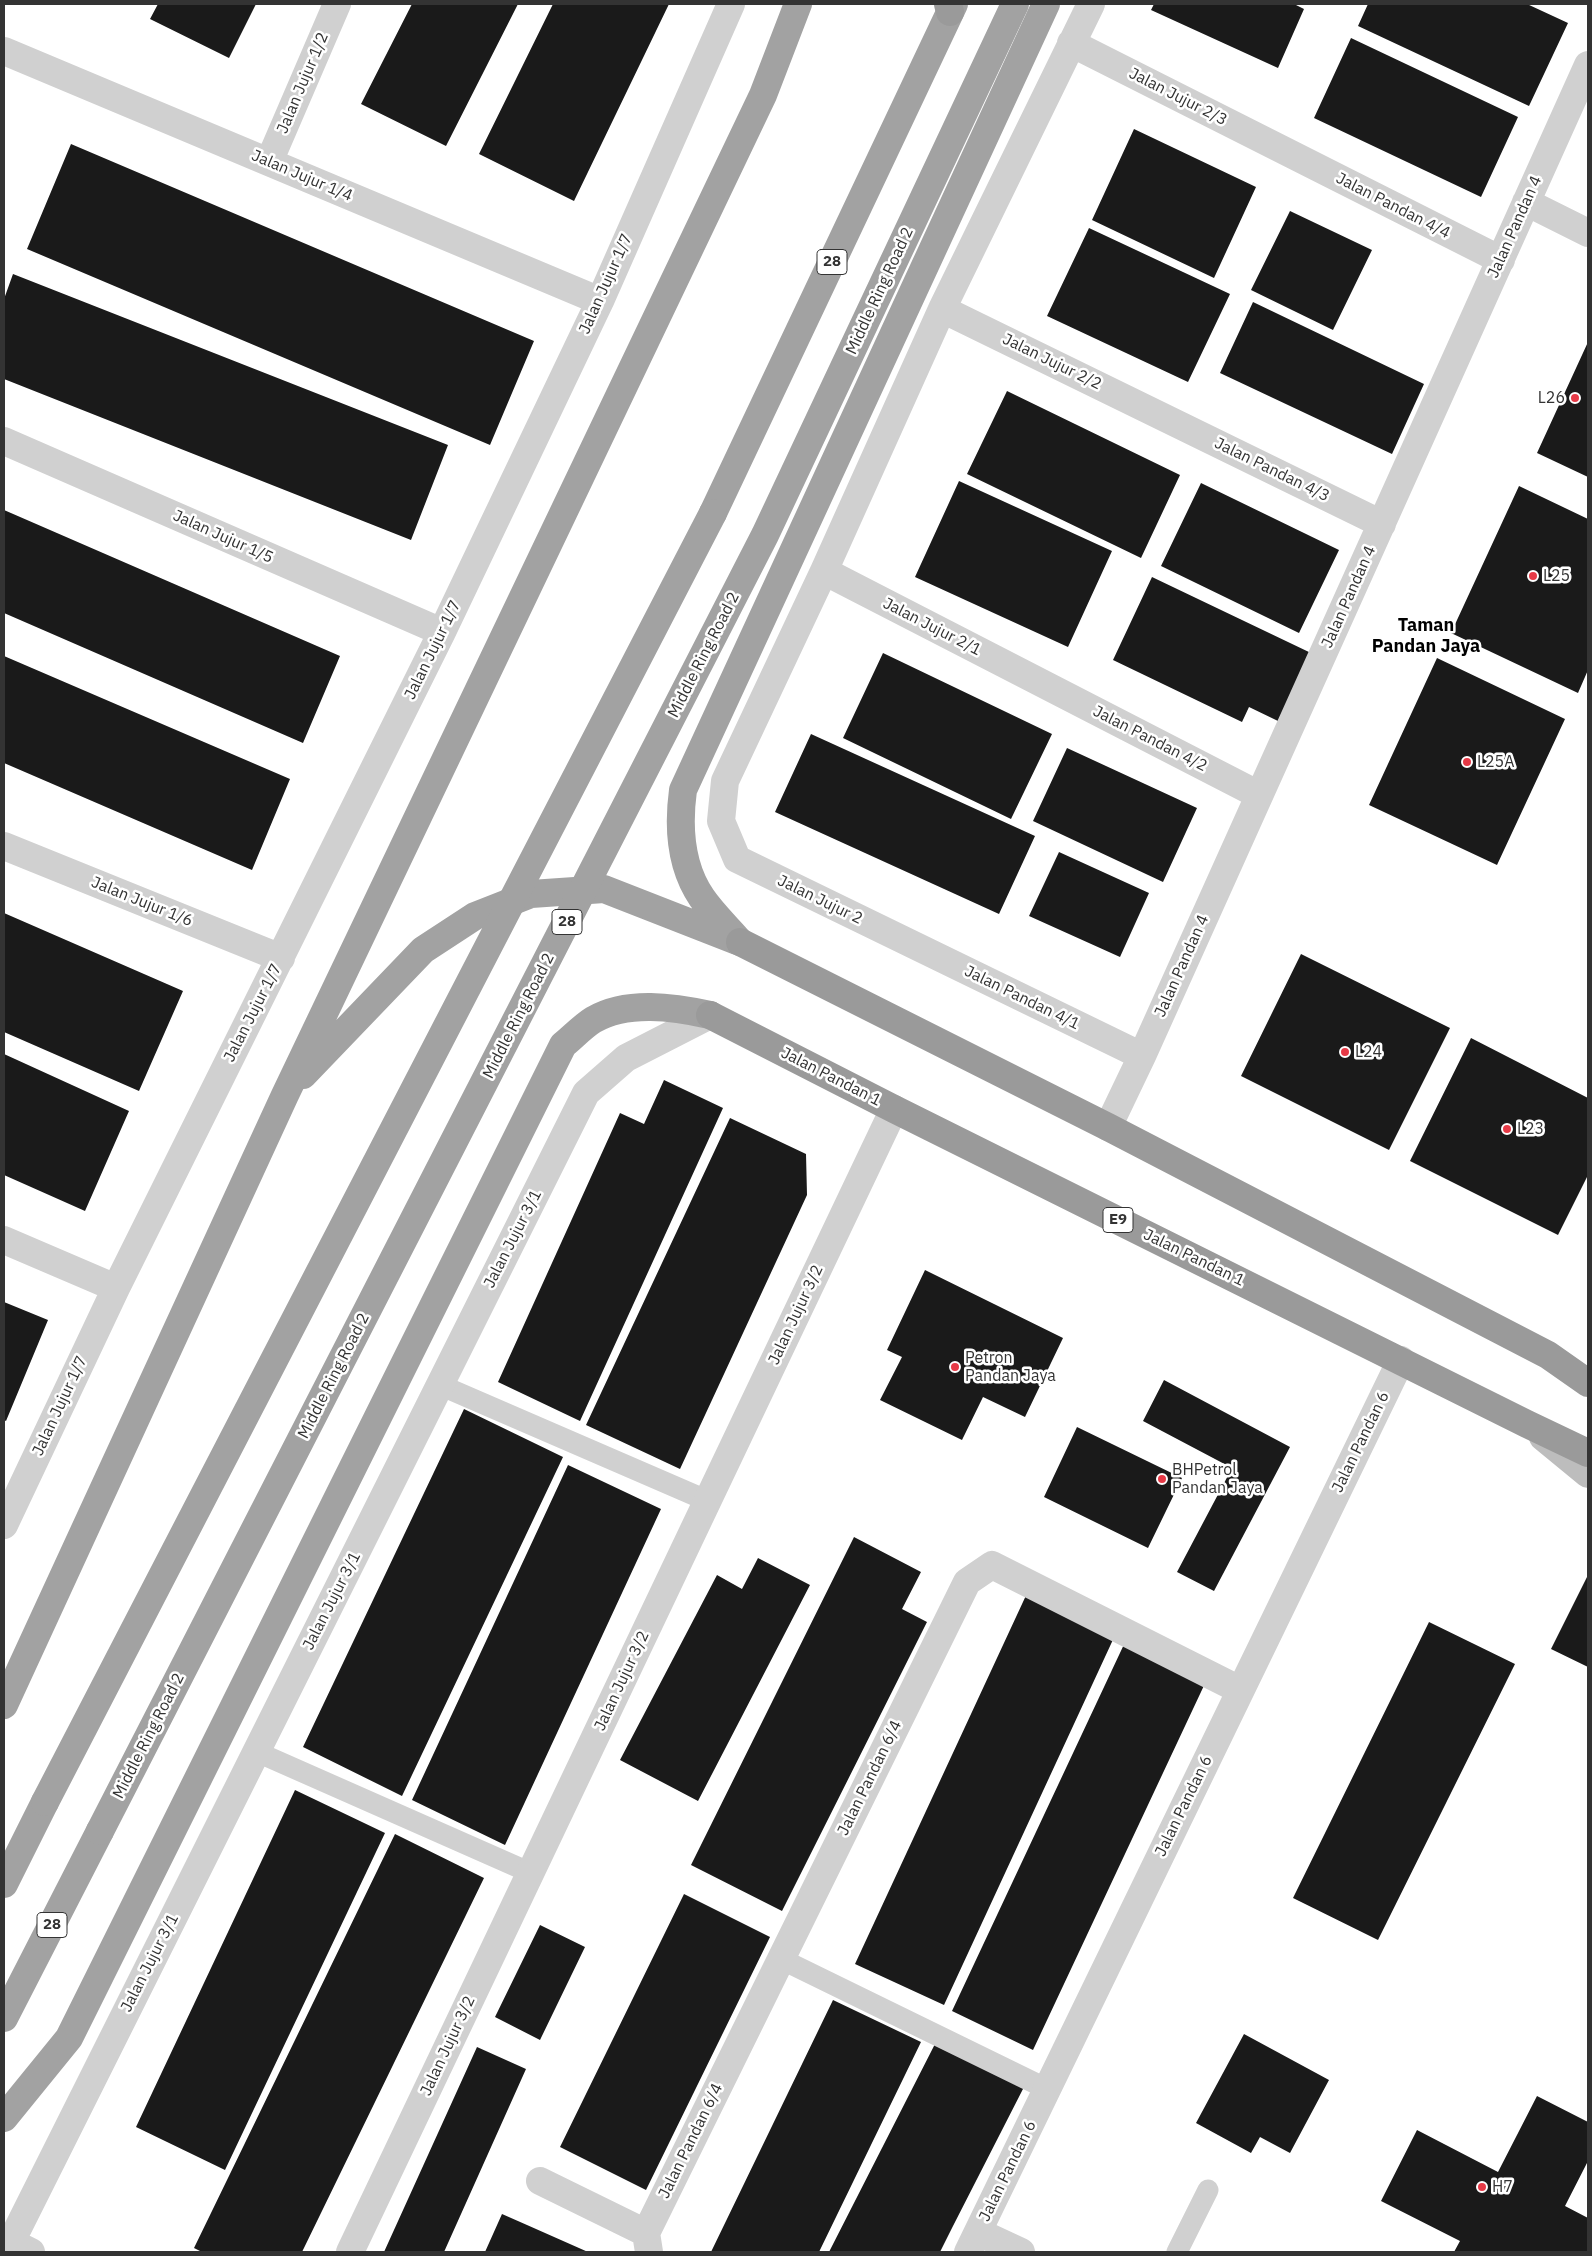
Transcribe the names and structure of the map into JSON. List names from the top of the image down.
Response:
{
  "streets": {
    "highway": [
      "28",
      "Middle Ring Road 2",
      "Jalan Pandan 1",
      "E9"
    ],
    "street": [
      "Jalan Jujur 1/2",
      "Jalan Jujur 2/3",
      "Jalan Jujur 1/4",
      "Jalan Pandan 4/4",
      "Jalan Pandan 4",
      "Jalan Jujur 1/7",
      "Jalan Jujur 2/2",
      "Jalan Pandan 4/3",
      "Jalan Jujur 1/5",
      "Jalan Jujur 2/1",
      "Jalan Pandan 4/2",
      "Jalan Jujur 2",
      "Jalan Jujur 1/6",
      "Jalan Pandan 4/1",
      "Jalan Jujur 3/1",
      "Jalan Jujur 3/2",
      "Jalan Pandan 6",
      "Jalan Pandan 6/4"
    ]
  },
  "crossings": [
    ["Jalan Jujur 1/2", "Jalan Jujur 1/4"],
    ["Jalan Jujur 2/3", "Jalan Pandan 4/4"],
    ["Jalan Jujur 1/4", "Jalan Jujur 1/7"],
    ["Jalan Pandan 4/4", "Jalan Pandan 4"],
    ["Jalan Pandan 4", "Jalan Pandan 4/3"],
    ["Jalan Pandan 4", "Jalan Pandan 4/2"],
    ["Jalan Pandan 4", "Jalan Pandan 4/1"],
    ["Jalan Jujur 1/7", "Jalan Jujur 1/5"],
    ["Jalan Jujur 1/7", "Jalan Jujur 1/6"],
    ["Jalan Jujur 2/2", "Jalan Pandan 4/3"],
    ["Jalan Jujur 2/1", "Jalan Pandan 4/2"],
    ["Jalan Jujur 2/1", "Jalan Jujur 2"],
    ["Jalan Jujur 2", "Jalan Pandan 4/1"],
    ["Jalan Pandan 1", "E9"],
    ["Jalan Pandan 1", "Jalan Jujur 3/1"],
    ["Jalan Pandan 1", "Jalan Jujur 3/2"],
    ["Jalan Pandan 1", "Jalan Pandan 6"],
    ["Jalan Pandan 6", "Jalan Pandan 6/4"]
  ],
  "districts": ["Taman Pandan Jaya"],
  "places": [
    "L26",
    "L25",
    "L25A",
    "L24",
    "L23",
    "Petron Pandan Jaya",
    "BHPetrol Pandan Jaya",
    "H7"
  ]
}
